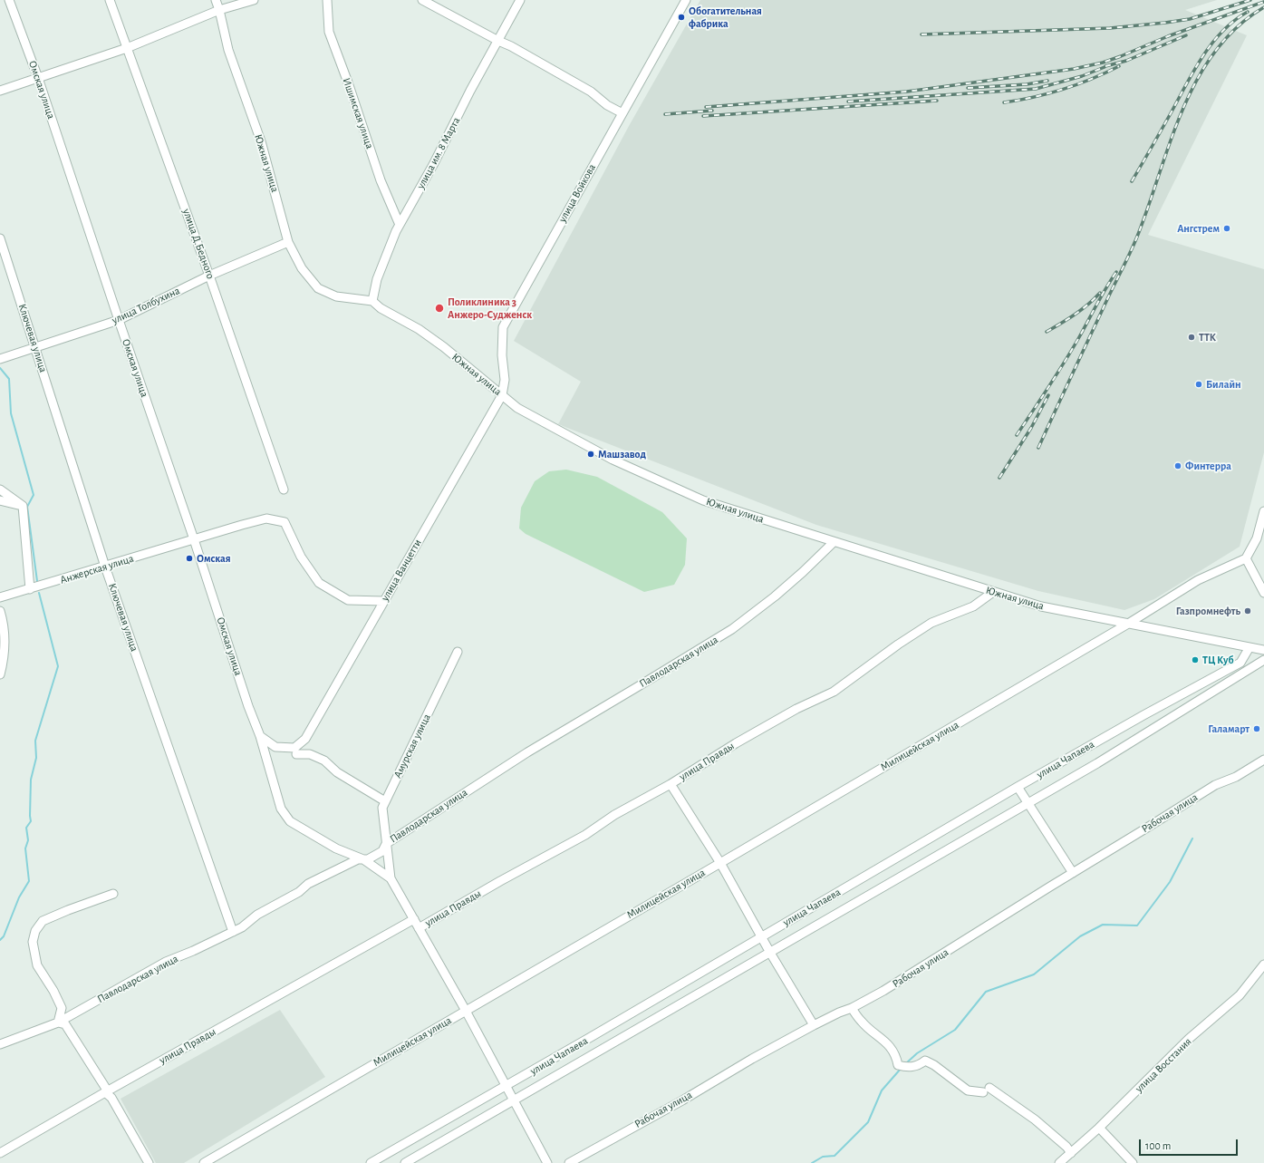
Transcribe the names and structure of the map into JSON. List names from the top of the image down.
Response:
{
  "streets": {
    "street": [
      "Омская улица",
      "Ишимская улица",
      "улица им. 8 Марта",
      "Южная улица",
      "улица Войкова",
      "улица Д.Бедного",
      "улица Толбухина",
      "Ключевая улица",
      "Анжерская улица",
      "улица Ванцетти",
      "Павлодарская улица",
      "Амурская улица",
      "Милицейская улица",
      "улица Чапаева",
      "улица Правды",
      "Рабочая улица",
      "улица Восстания"
    ]
  },
  "crossings": [
    ["Омская улица", "улица Толбухина"],
    ["Омская улица", "Анжерская улица"],
    ["Омская улица", "улица Ванцетти"],
    ["Омская улица", "Павлодарская улица"],
    ["Омская улица", "Амурская улица"],
    ["Ишимская улица", "улица им. 8 Марта"],
    ["улица им. 8 Марта", "Южная улица"],
    ["Южная улица", "улица Войкова"],
    ["Южная улица", "улица Толбухина"],
    ["Южная улица", "улица Ванцетти"],
    ["Южная улица", "Павлодарская улица"],
    ["Южная улица", "Милицейская улица"],
    ["Южная улица", "улица Чапаева"],
    ["Южная улица", "улица Правды"],
    ["улица Войкова", "улица Ванцетти"],
    ["улица Д.Бедного", "улица Толбухина"],
    ["улица Толбухина", "Ключевая улица"],
    ["Ключевая улица", "Анжерская улица"],
    ["Ключевая улица", "Павлодарская улица"],
    ["Анжерская улица", "улица Ванцетти"],
    ["Павлодарская улица", "Амурская улица"]
  ],
  "places": [
    "Обогатительная фабрика",
    "Ангстрем",
    "Поликлиника 3 Анжеро-Судженск",
    "ТТК",
    "Билайн",
    "Машзавод",
    "Финтерра",
    "Омская",
    "Газпромнефть",
    "ТЦ Куб",
    "Галамарт"
  ],
  "scale_bar": "100 m"
}
